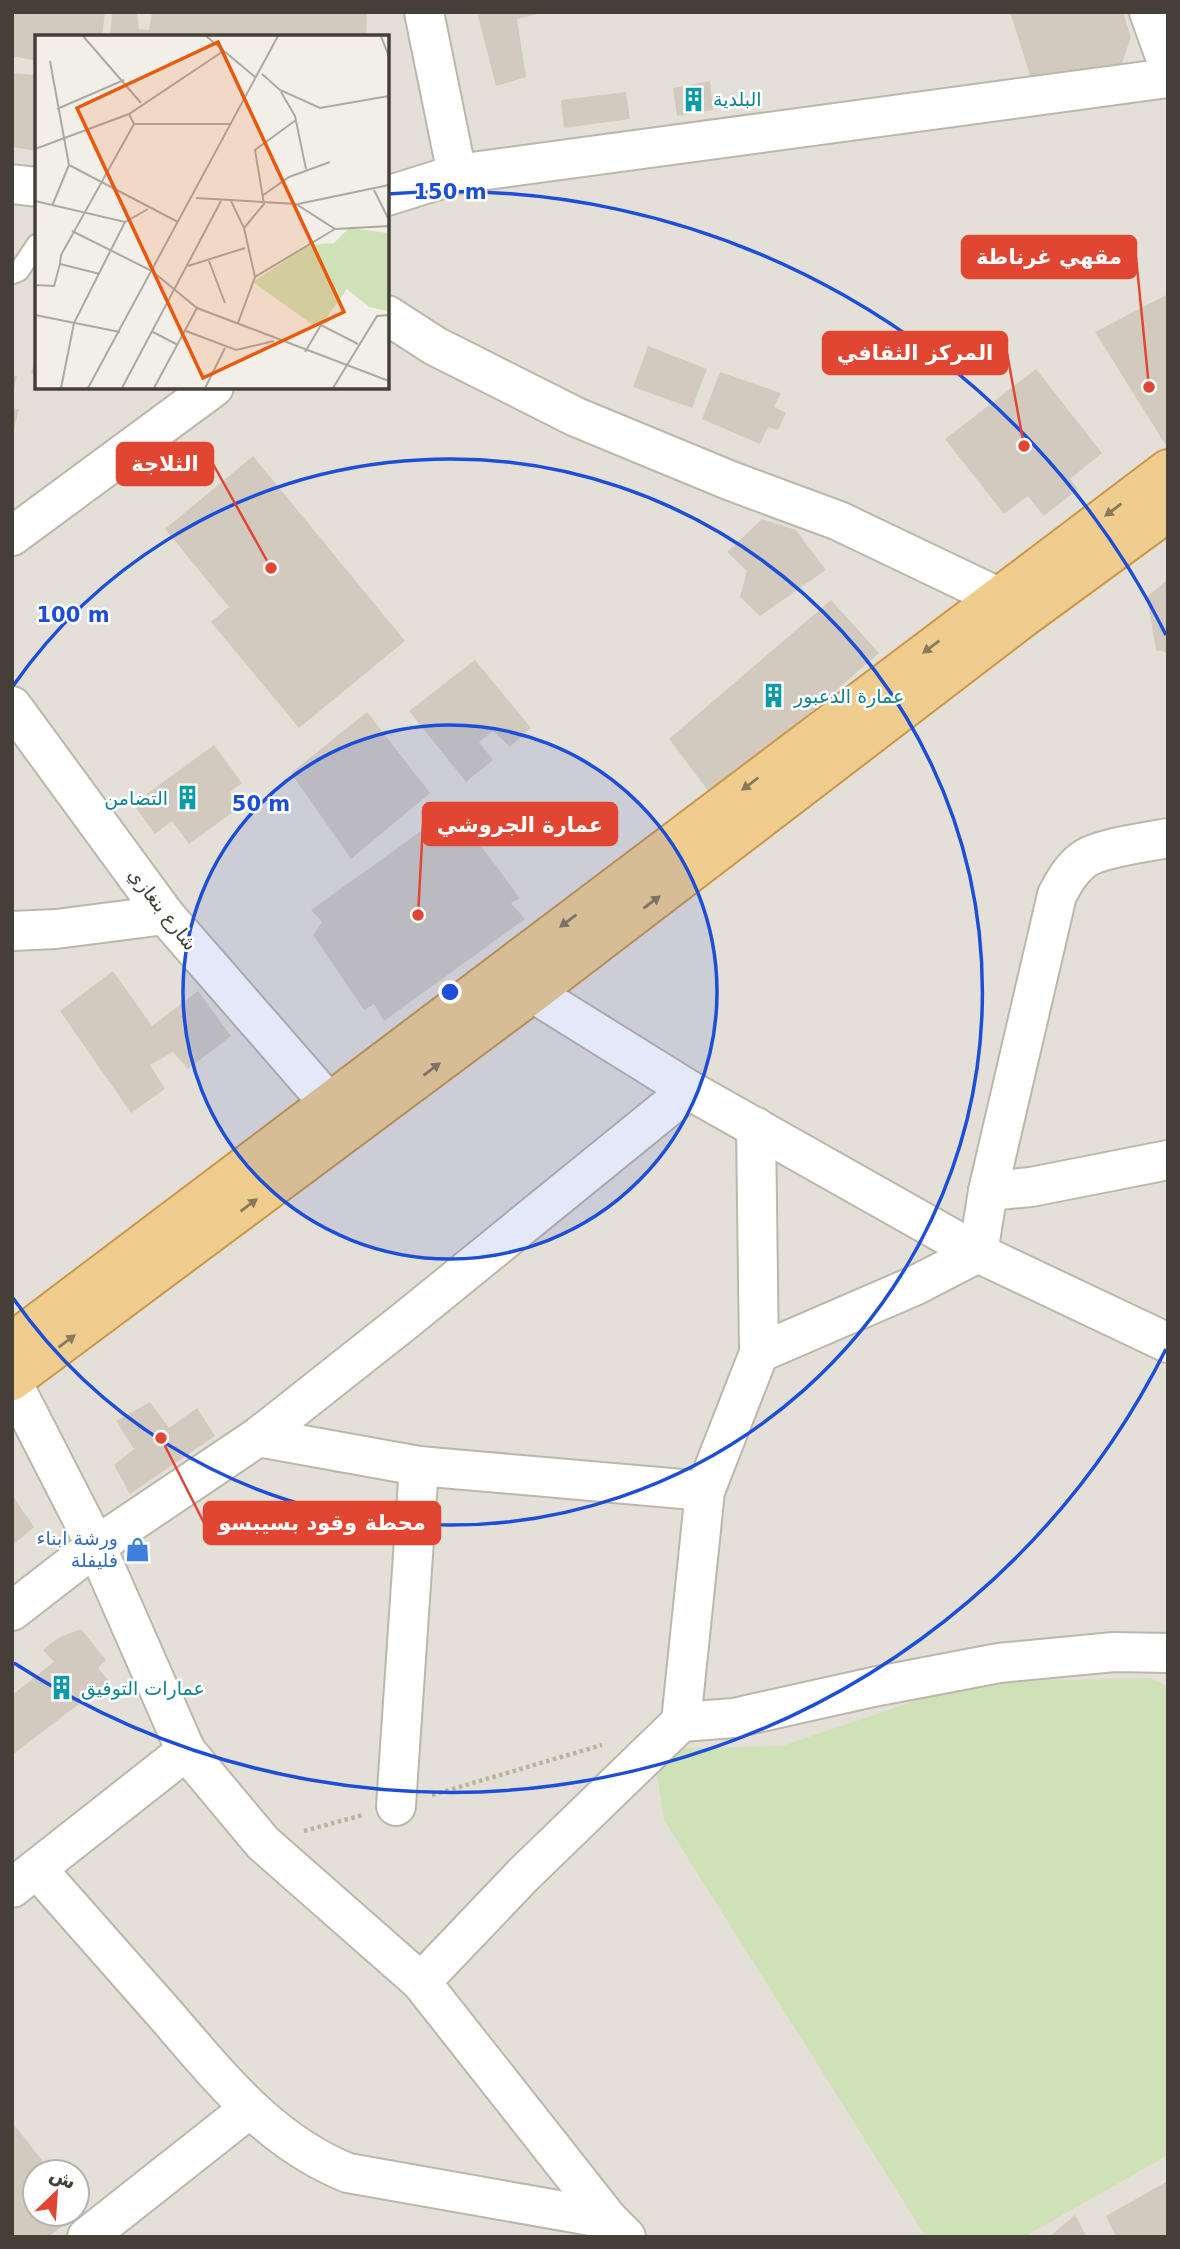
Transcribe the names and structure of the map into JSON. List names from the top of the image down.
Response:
{
  "streets": {
    "street": ["شارع بنغازي"]
  },
  "places": {
    "building": [
      "البلدية",
      "عمارة الدعبور",
      "التضامن",
      "عمارات التوفيق"
    ],
    "other": [
      "مقهي غرناطة",
      "المركز الثقافي",
      "الثلاجة",
      "عمارة الجروشي",
      "محطة وقود بسيبسو"
    ],
    "shop": ["ورشة ابناء فليفلة"]
  },
  "north": "top right",
  "rings": ["150 m", "100 m", "50 m"]
}
